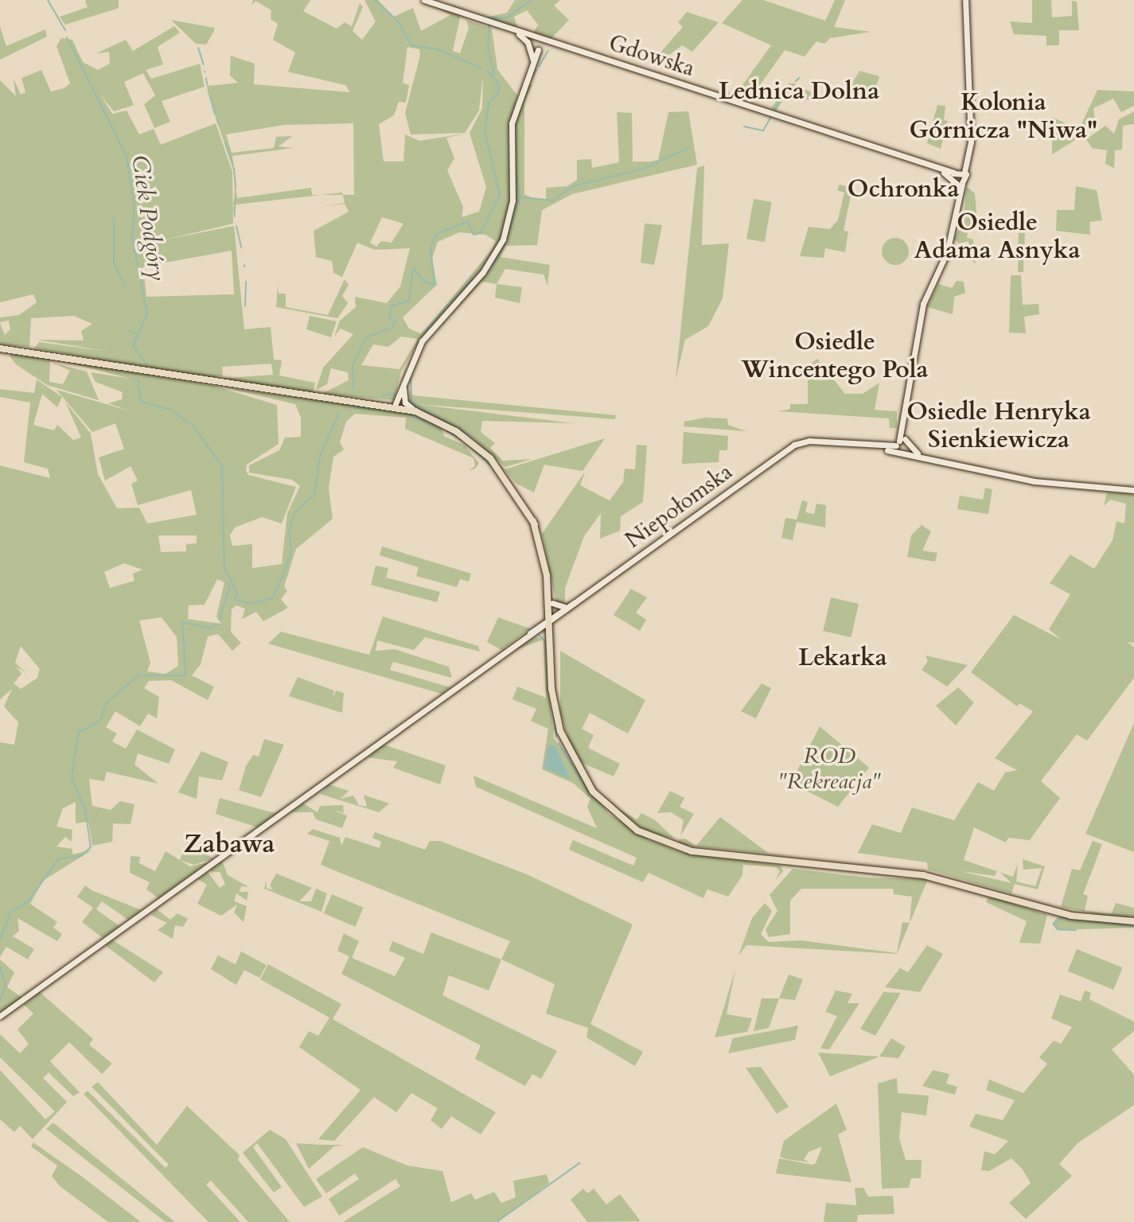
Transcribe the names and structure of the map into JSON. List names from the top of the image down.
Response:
{
  "streets": {
    "main road": ["Gdowska", "Niepołomska"]
  },
  "districts": [
    "Lednica Dolna",
    "Kolonia Górnicza \"Niwa\"",
    "Ochronka",
    "Osiedle Adama Asnyka",
    "Osiedle Wincentego Pola",
    "Osiedle Henryka Sienkiewicza",
    "Lekarka",
    "Zabawa"
  ],
  "water": ["Ciek Podgóry"],
  "parks": ["ROD \"Rekreacja\""]
}
